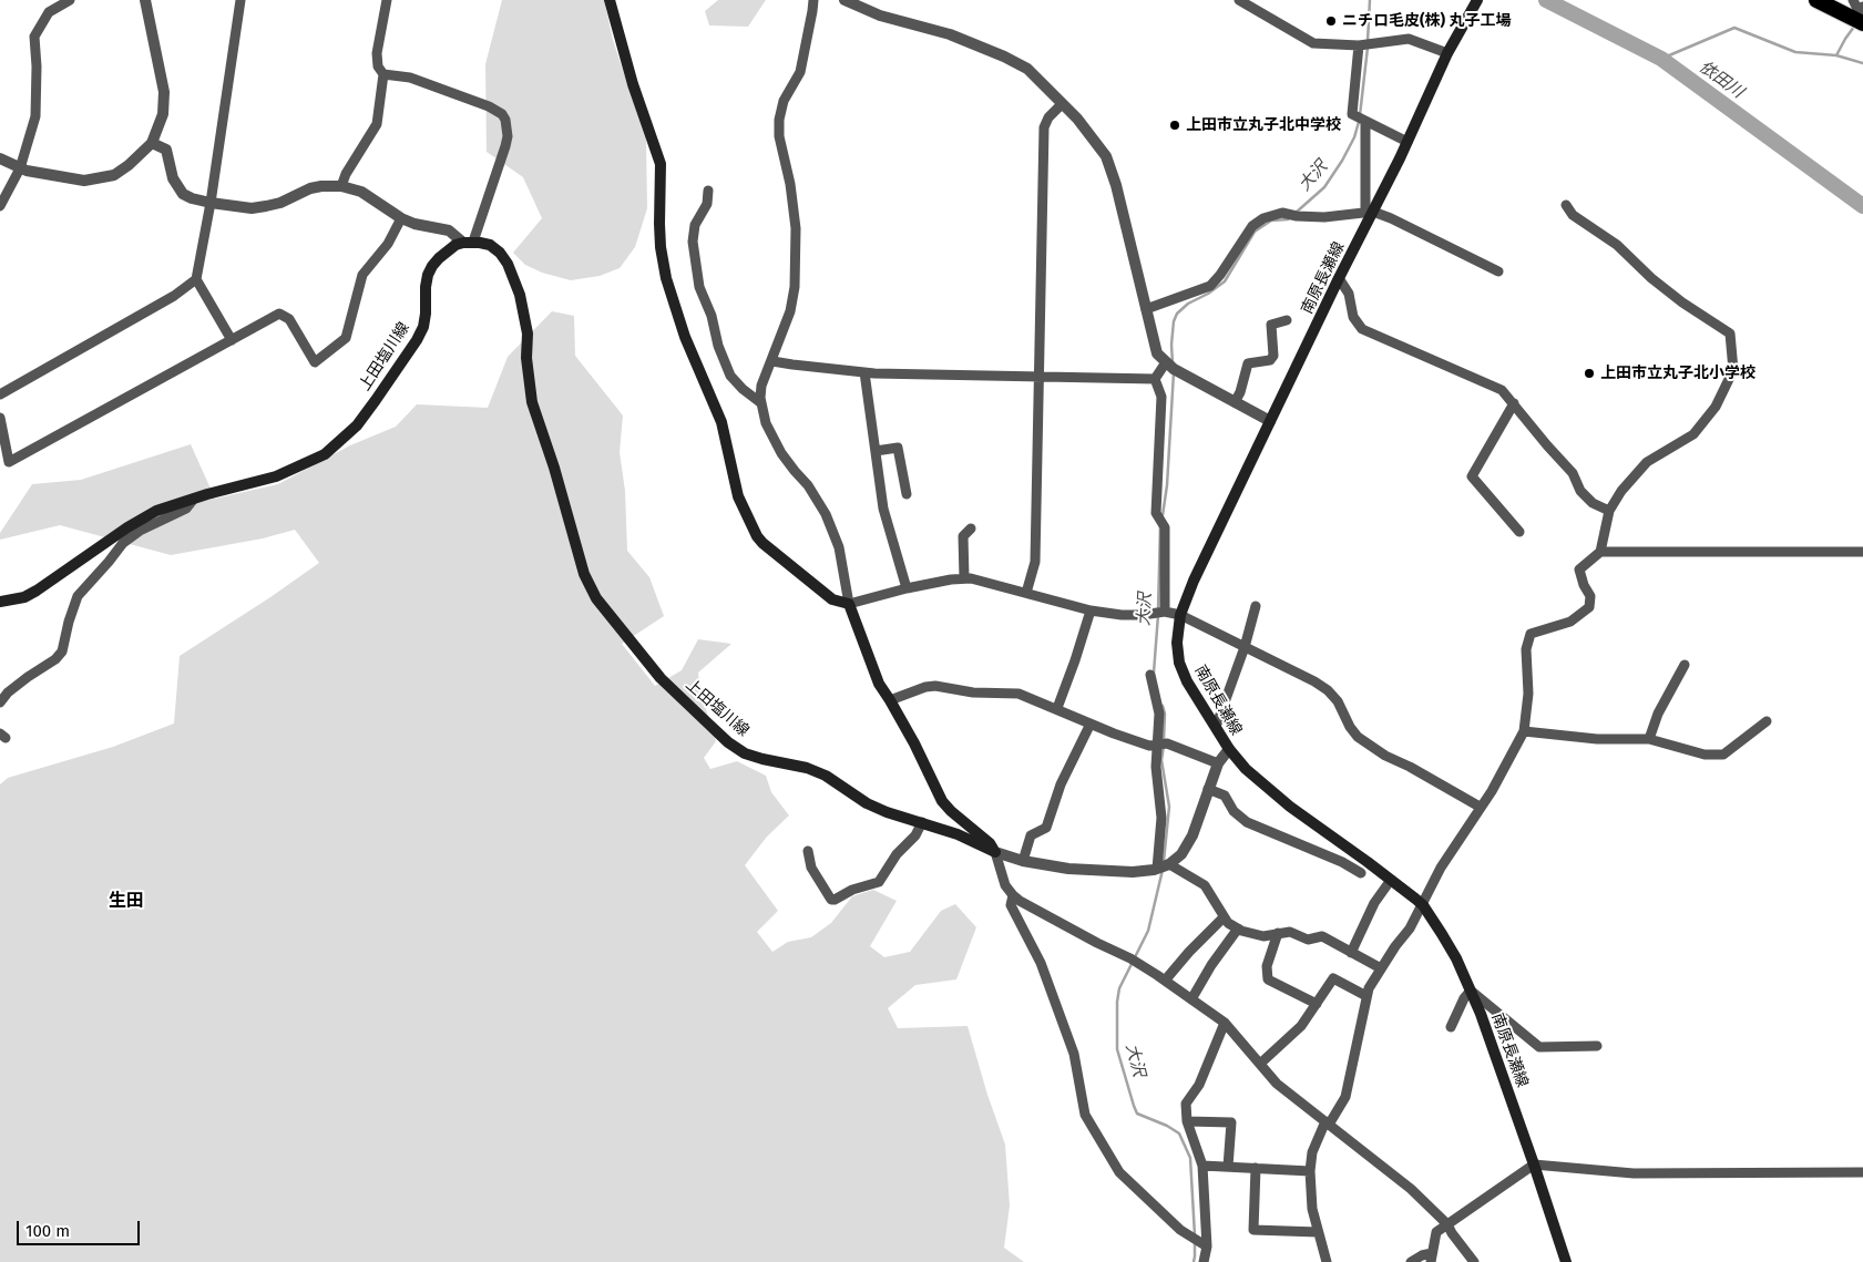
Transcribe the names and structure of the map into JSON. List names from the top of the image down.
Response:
{
  "streets": {
    "main road": ["南原長瀬線", "上田塩川線"]
  },
  "districts": ["生田"],
  "water": ["依田川", "大沢"],
  "places": ["ニチロ毛皮(株) 丸子工場", "上田市立丸子北中学校", "上田市立丸子北小学校"],
  "scale_bar": "100 m"
}
